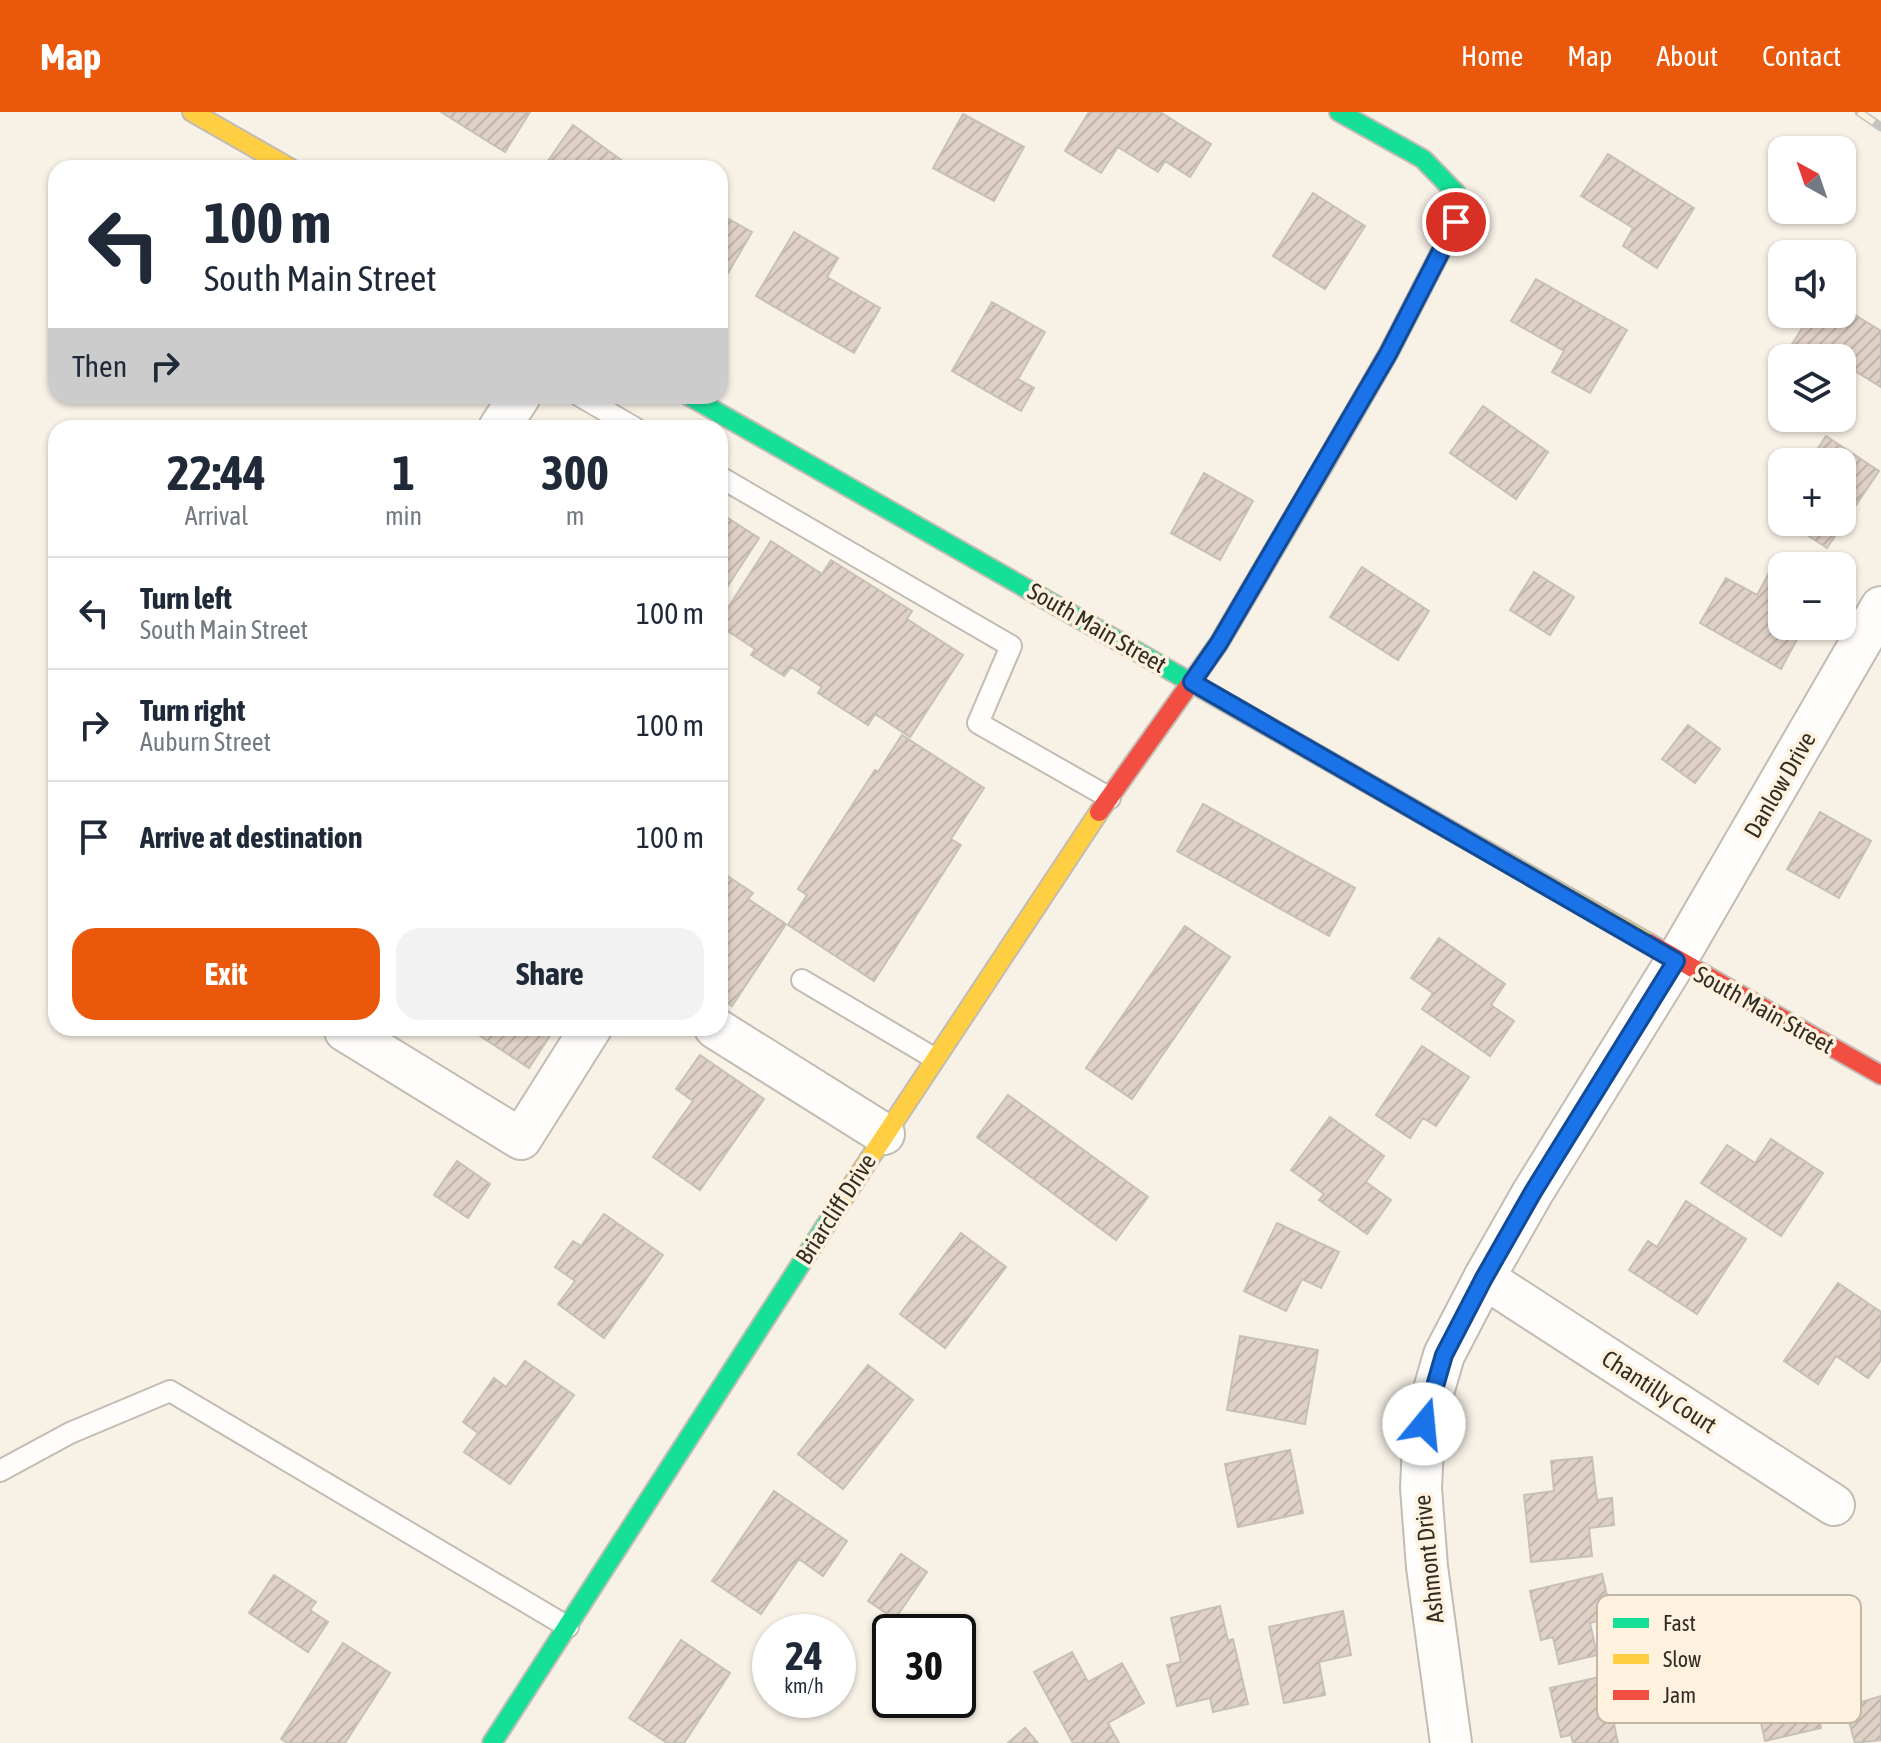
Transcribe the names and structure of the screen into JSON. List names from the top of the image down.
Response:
{
  "streets": {
    "street": [
      "South Main Street",
      "Danlow Drive",
      "Briarcliff Drive",
      "Chantilly Court",
      "Ashmont Drive"
    ]
  },
  "crossings": [
    ["South Main Street", "Danlow Drive"],
    ["South Main Street", "Briarcliff Drive"],
    ["South Main Street", "Ashmont Drive"],
    ["Danlow Drive", "Ashmont Drive"],
    ["Chantilly Court", "Ashmont Drive"]
  ],
  "legend": ["Fast", "Slow", "Jam"],
  "north": "top left",
  "page": {
    "header": "Map",
    "nav": [
      "Home",
      "Map",
      "About",
      "Contact"
    ],
    "map_buttons": ["+", "−"],
    "turn": ["100 m", "South Main Street"],
    "then": "Then",
    "eta": [
      "22:44",
      "Arrival",
      "1",
      "min",
      "300",
      "m"
    ],
    "list": [
      {
        "name": "Turn left",
        "note": "South Main Street",
        "value": "100 m"
      },
      {
        "name": "Turn right",
        "note": "Auburn Street",
        "value": "100 m"
      },
      {
        "name": "Arrive at destination",
        "value": "100 m"
      }
    ],
    "buttons": ["Exit", "Share"],
    "speed": "24 km/h",
    "limit": "30"
  }
}
